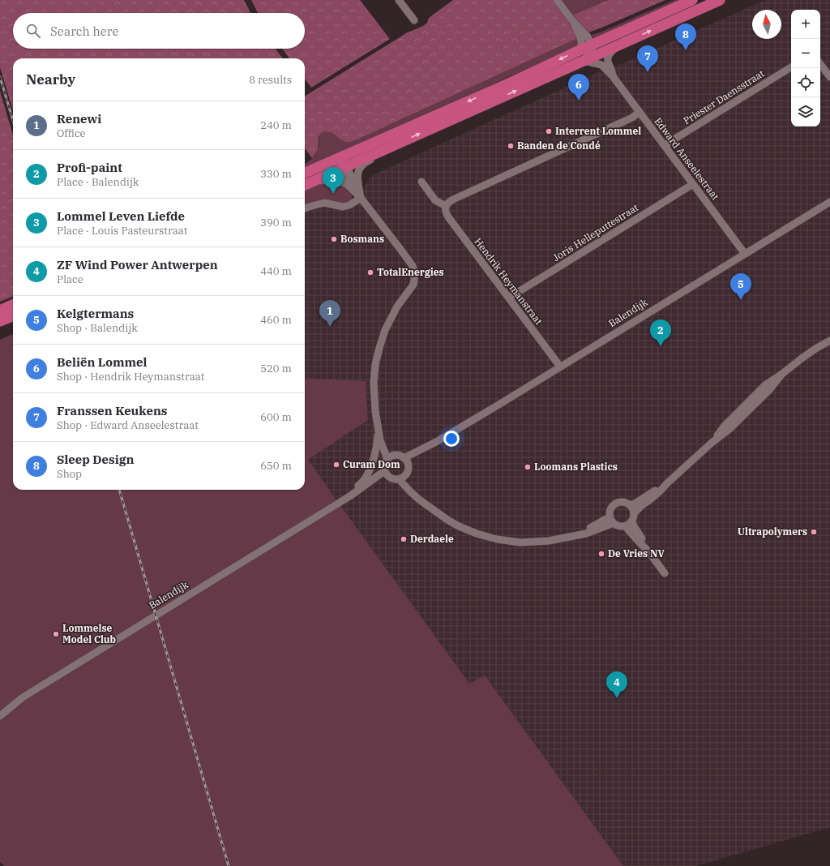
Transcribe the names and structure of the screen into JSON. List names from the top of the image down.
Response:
{
  "streets": {
    "street": [
      "Priester Daensstraat",
      "Edward Anseelestraat",
      "Joris Helleputtestraat",
      "Hendrik Heymanstraat",
      "Balendijk"
    ]
  },
  "crossings": [
    ["Priester Daensstraat", "Edward Anseelestraat"],
    ["Edward Anseelestraat", "Joris Helleputtestraat"],
    ["Edward Anseelestraat", "Balendijk"],
    ["Joris Helleputtestraat", "Hendrik Heymanstraat"],
    ["Hendrik Heymanstraat", "Balendijk"]
  ],
  "places": [
    "Interrent Lommel",
    "Banden de Condé",
    "Bosmans",
    "TotalEnergies",
    "Curam Dom",
    "Loomans Plastics",
    "Ultrapolymers",
    "Derdaele",
    "De Vries NV",
    "Lommelse Model Club"
  ],
  "north": "top",
  "page": {
    "map_buttons": ["+", "−"],
    "search": "Search here",
    "pins": [
      "8",
      "7",
      "6",
      "3",
      "5",
      "1",
      "2",
      "4"
    ],
    "heading": ["Nearby", "8 results"],
    "list": [
      {
        "mark": "1",
        "name": "Renewi",
        "note": "Office",
        "value": "240 m"
      },
      {
        "mark": "2",
        "name": "Profi-paint",
        "note": "Place · Balendijk",
        "value": "330 m"
      },
      {
        "mark": "3",
        "name": "Lommel Leven Liefde",
        "note": "Place · Louis Pasteurstraat",
        "value": "390 m"
      },
      {
        "mark": "4",
        "name": "ZF Wind Power Antwerpen",
        "note": "Place",
        "value": "440 m"
      },
      {
        "mark": "5",
        "name": "Kelgtermans",
        "note": "Shop · Balendijk",
        "value": "460 m"
      },
      {
        "mark": "6",
        "name": "Beliën Lommel",
        "note": "Shop · Hendrik Heymanstraat",
        "value": "520 m"
      },
      {
        "mark": "7",
        "name": "Franssen Keukens",
        "note": "Shop · Edward Anseelestraat",
        "value": "600 m"
      },
      {
        "mark": "8",
        "name": "Sleep Design",
        "note": "Shop",
        "value": "650 m"
      }
    ]
  }
}
